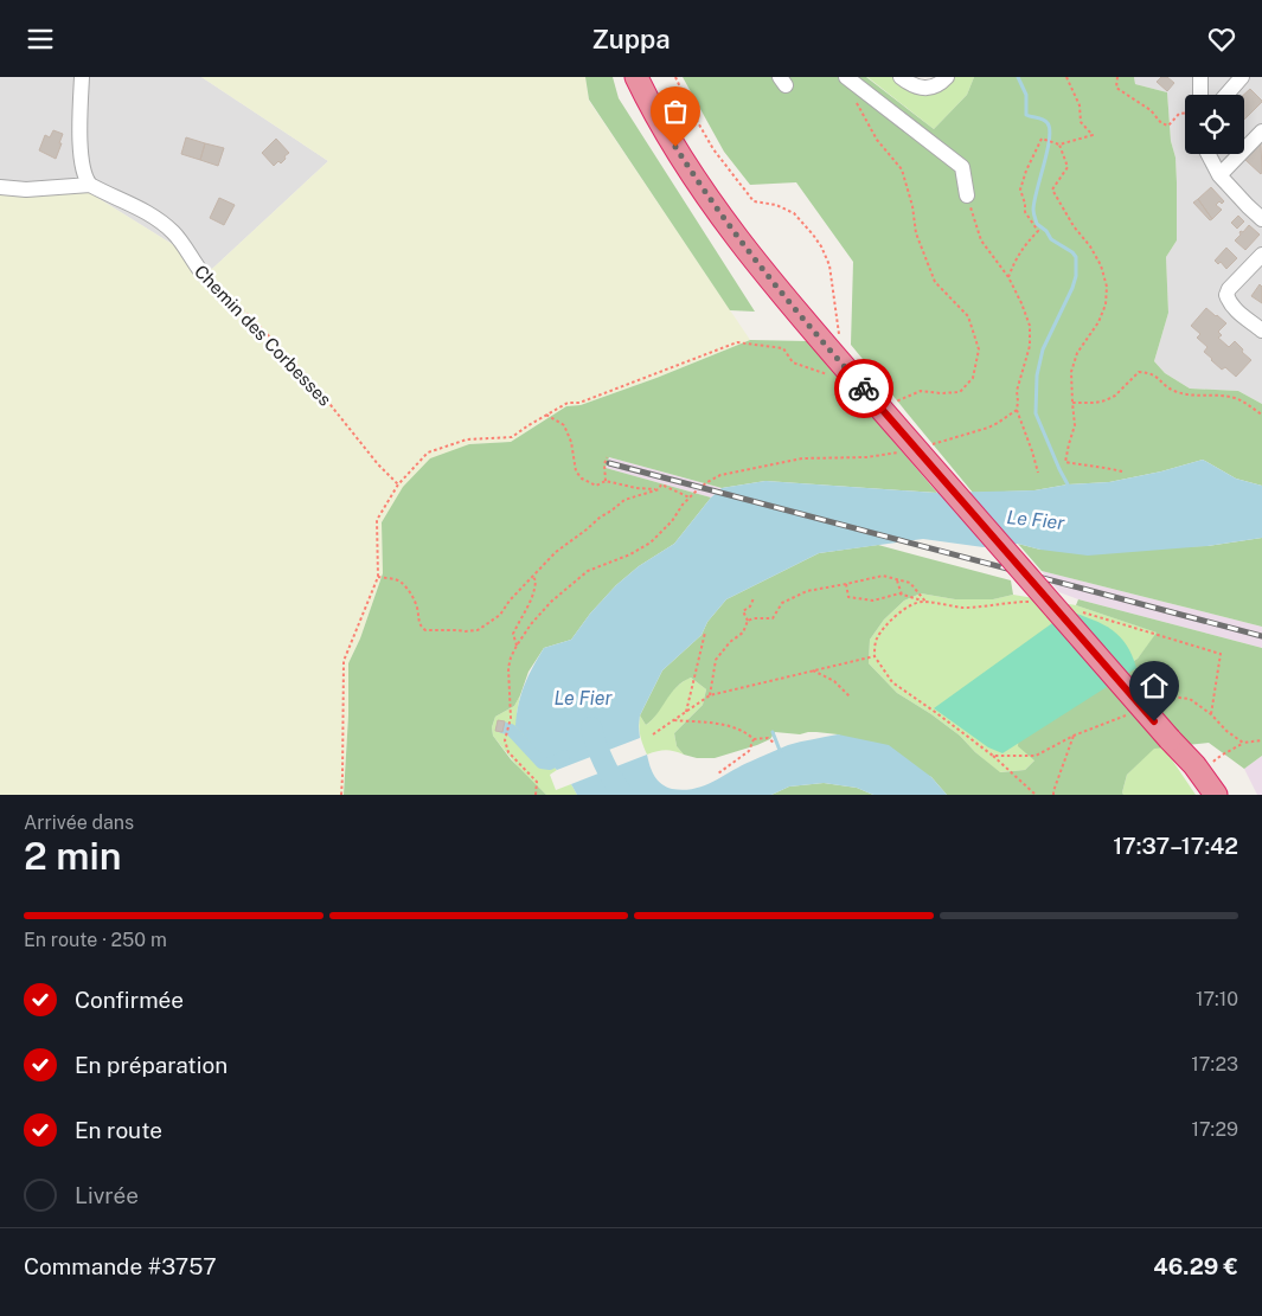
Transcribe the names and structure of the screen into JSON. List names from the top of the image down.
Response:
{
  "streets": {
    "street": ["Chemin des Corbesses"]
  },
  "water": ["Le Fier"],
  "page": {
    "header": "Zuppa",
    "heading": ["2 min", "Arrivée dans", "17:37–17:42"],
    "panel": ["Commande #3757", "46.29 €"],
    "bar": "En route · 250 m",
    "list": [
      ["Confirmée", "17:10"],
      ["En préparation", "17:23"],
      ["En route", "17:29"],
      "Livrée"
    ]
  }
}
